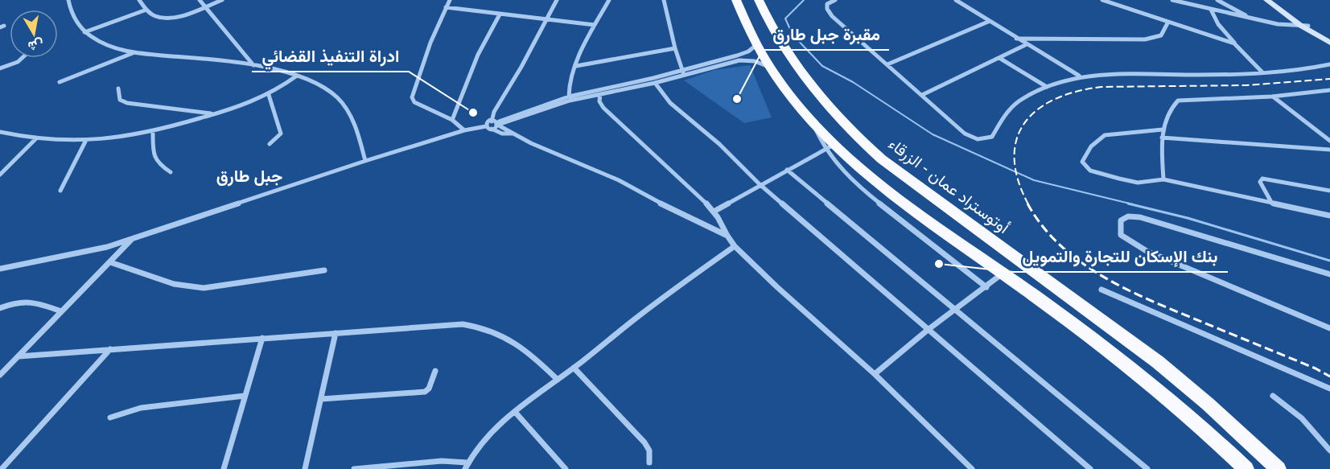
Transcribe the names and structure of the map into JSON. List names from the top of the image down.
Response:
{
  "streets": {
    "highway": ["أوتوستراد عمان - الزرقاء"]
  },
  "districts": ["جبل طارق"],
  "places": ["مقبرة جبل طارق", "ادراة التنفيذ القضائي", "بنك الإسكان للتجارة والتمويل"],
  "north": "bottom"
}
